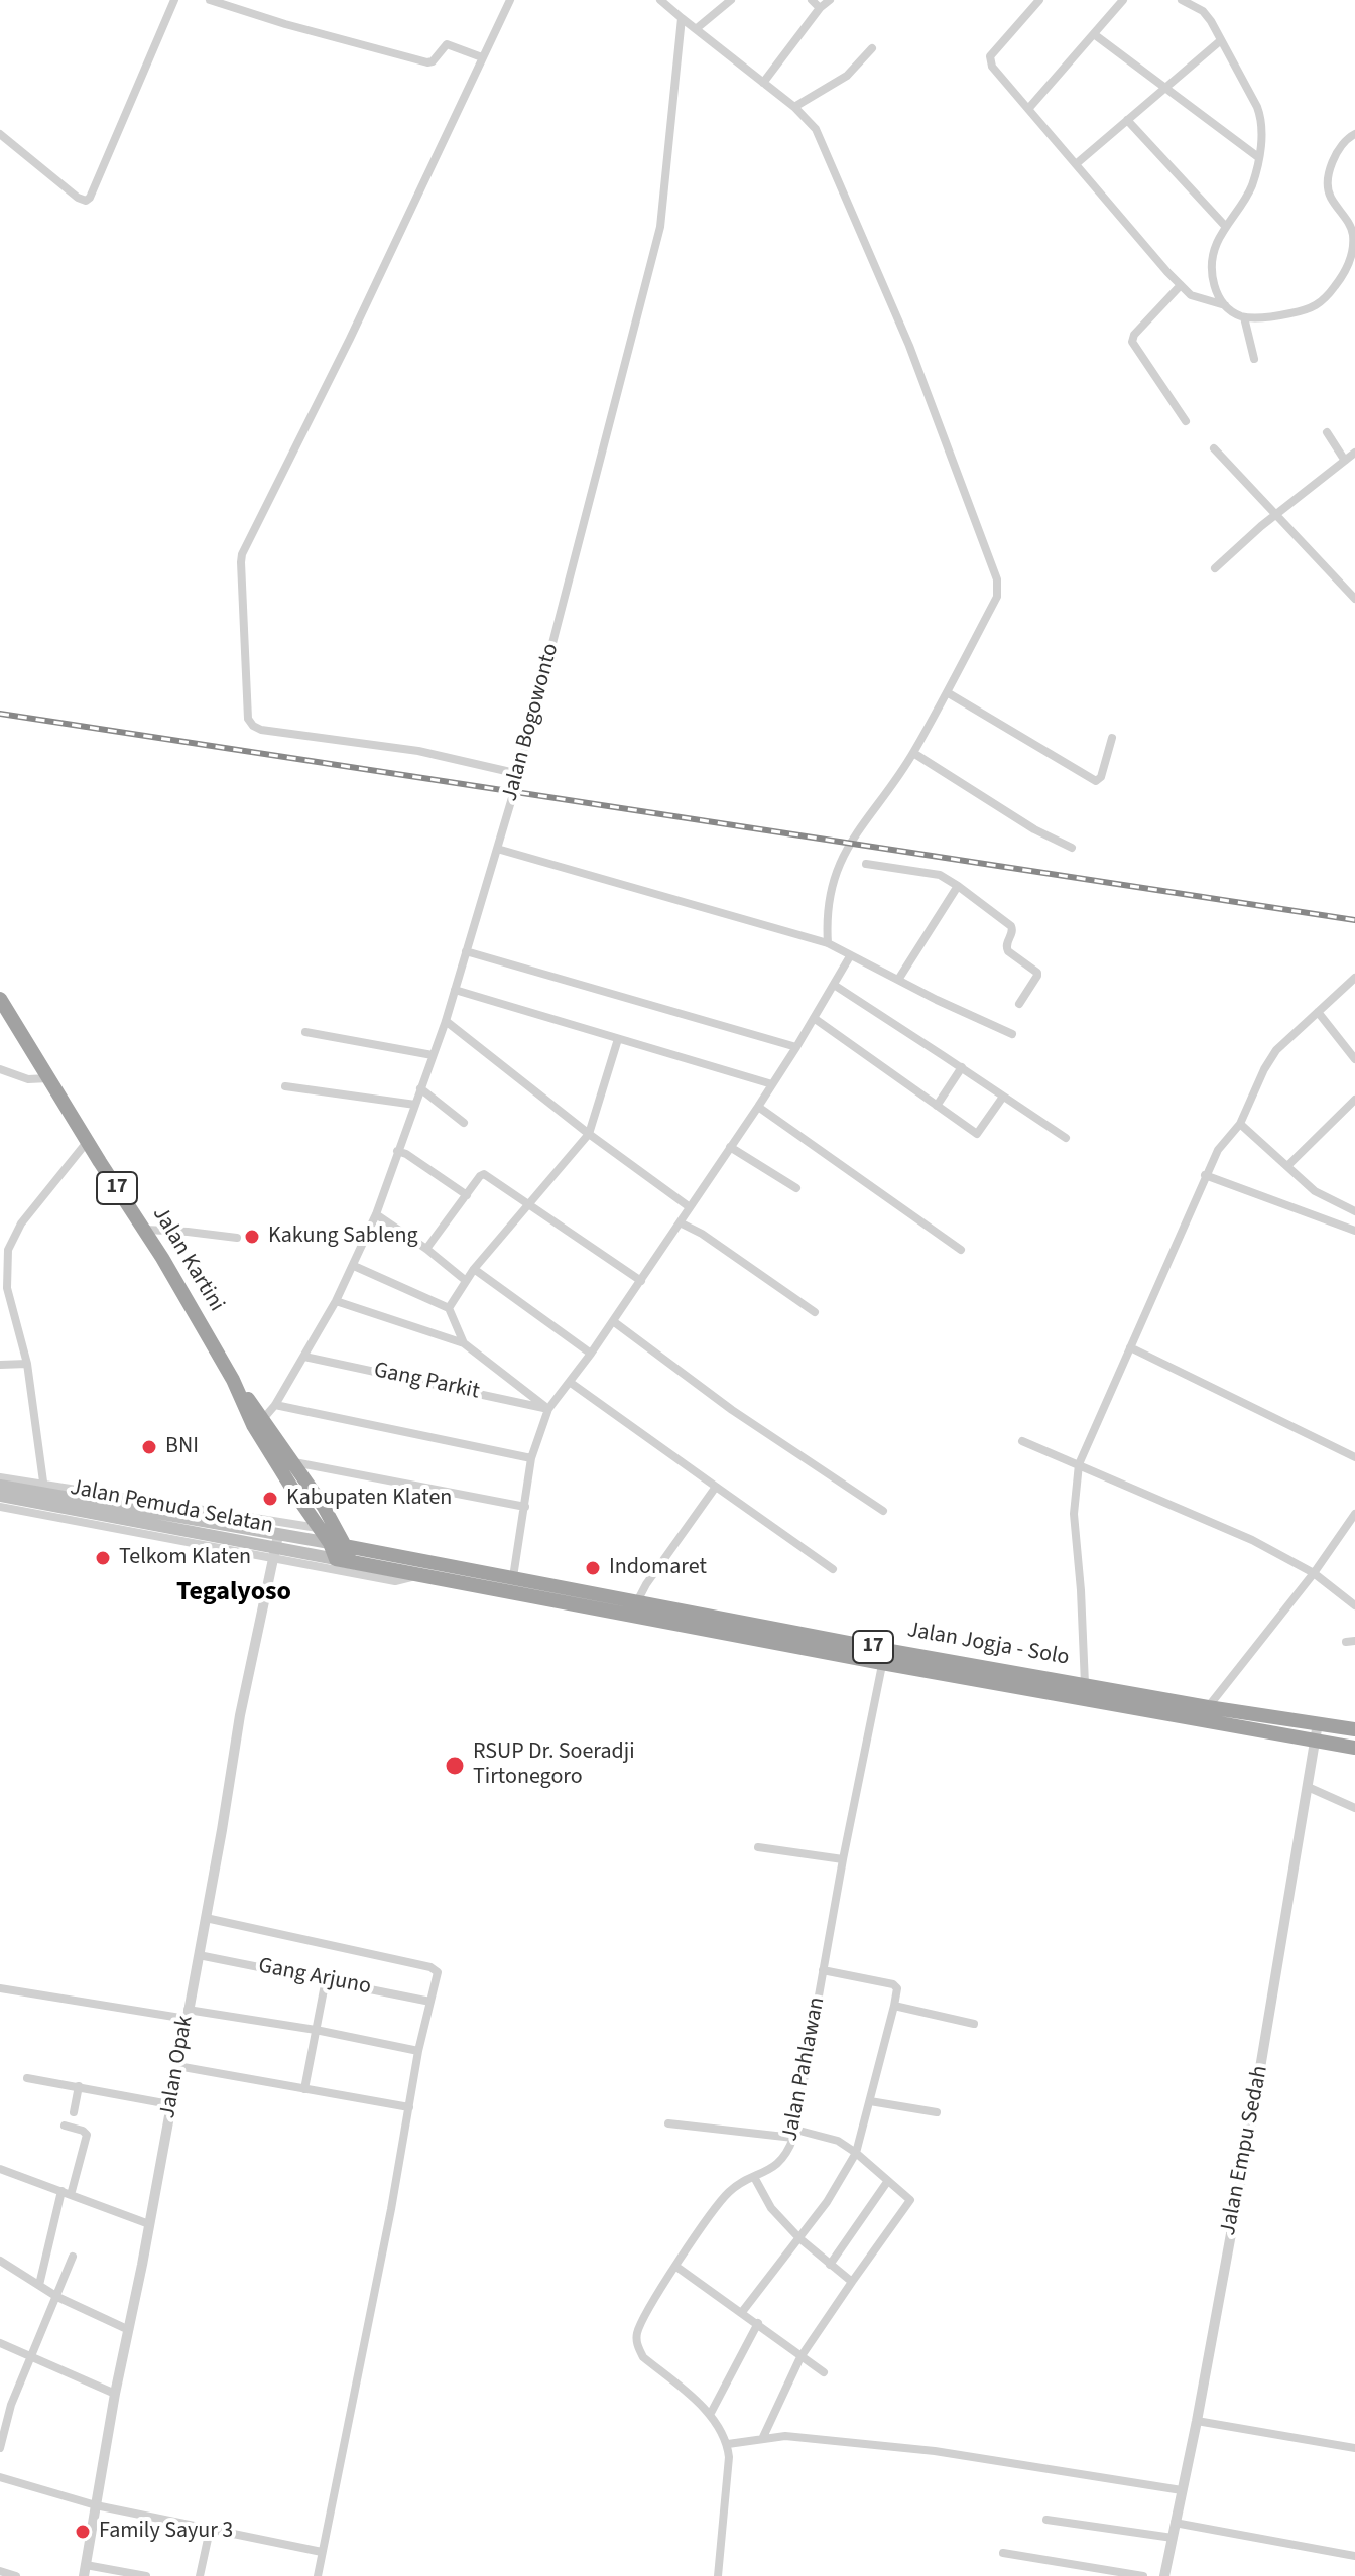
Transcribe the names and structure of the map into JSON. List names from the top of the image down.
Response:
{
  "streets": {
    "highway": ["17", "Jalan Kartini", "Jalan Jogja - Solo"],
    "main road": ["Jalan Pemuda Selatan"],
    "street": [
      "Jalan Bogowonto",
      "Gang Parkit",
      "Gang Arjuno",
      "Jalan Opak",
      "Jalan Pahlawan",
      "Jalan Empu Sedah"
    ]
  },
  "crossings": [
    ["Jalan Bogowonto", "Jalan Kartini"],
    ["Jalan Bogowonto", "Gang Parkit"],
    ["17", "Jalan Kartini"],
    ["17", "Jalan Pemuda Selatan"],
    ["17", "Jalan Jogja - Solo"],
    ["Jalan Pemuda Selatan", "Jalan Jogja - Solo"],
    ["Jalan Pemuda Selatan", "Jalan Opak"],
    ["Jalan Jogja - Solo", "Jalan Pahlawan"],
    ["Jalan Jogja - Solo", "Jalan Empu Sedah"],
    ["Gang Arjuno", "Jalan Opak"]
  ],
  "districts": ["Tegalyoso"],
  "places": [
    "Kakung Sableng",
    "BNI",
    "Kabupaten Klaten",
    "Telkom Klaten",
    "Indomaret",
    "RSUP Dr. Soeradji Tirtonegoro",
    "Family Sayur 3"
  ]
}
